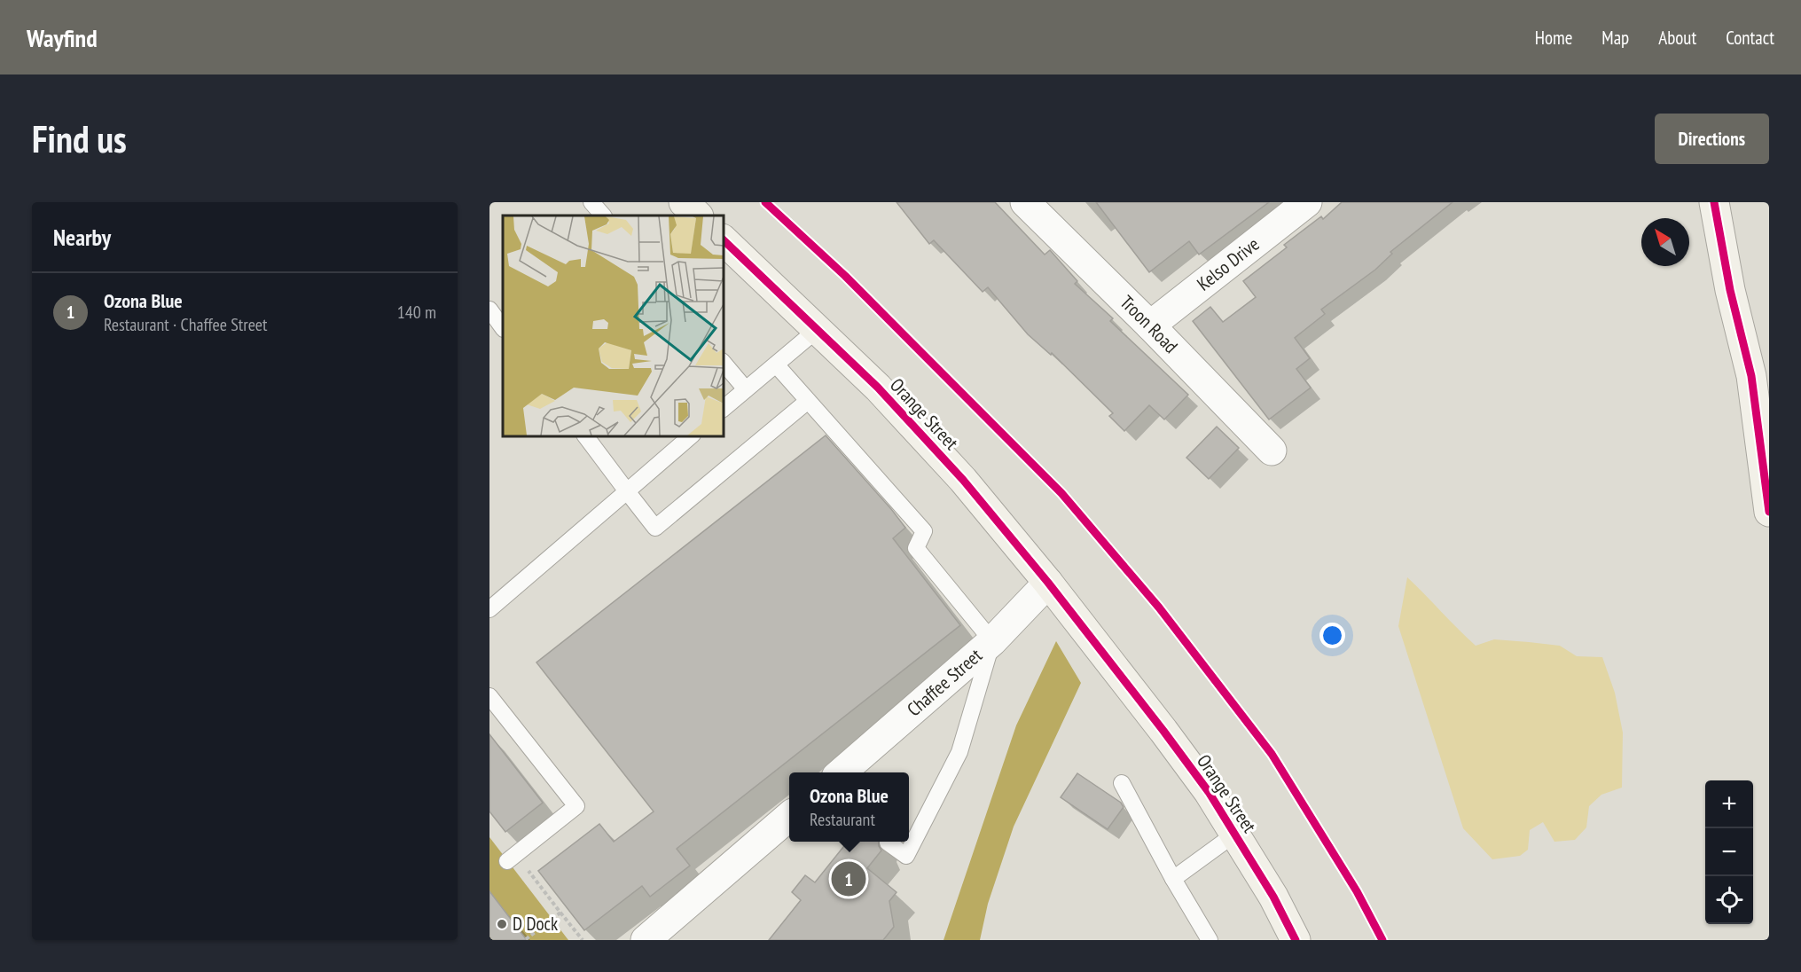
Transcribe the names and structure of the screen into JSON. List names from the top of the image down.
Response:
{
  "streets": {
    "street": [
      "Kelso Drive",
      "Troon Road",
      "Orange Street",
      "Chaffee Street"
    ]
  },
  "crossings": [
    ["Kelso Drive", "Troon Road"],
    ["Orange Street", "Chaffee Street"]
  ],
  "places": ["D Dock"],
  "north": "top left",
  "page": {
    "header": "Wayfind",
    "nav": [
      "Home",
      "Map",
      "About",
      "Contact"
    ],
    "buttons": "Directions",
    "title": "Find us",
    "heading": "Nearby",
    "list": [
      {
        "mark": "1",
        "name": "Ozona Blue",
        "note": "Restaurant · Chaffee Street",
        "value": "140 m"
      }
    ],
    "popup": ["Ozona Blue", "Restaurant"],
    "map_buttons": ["+", "−"],
    "pins": "1"
  }
}
